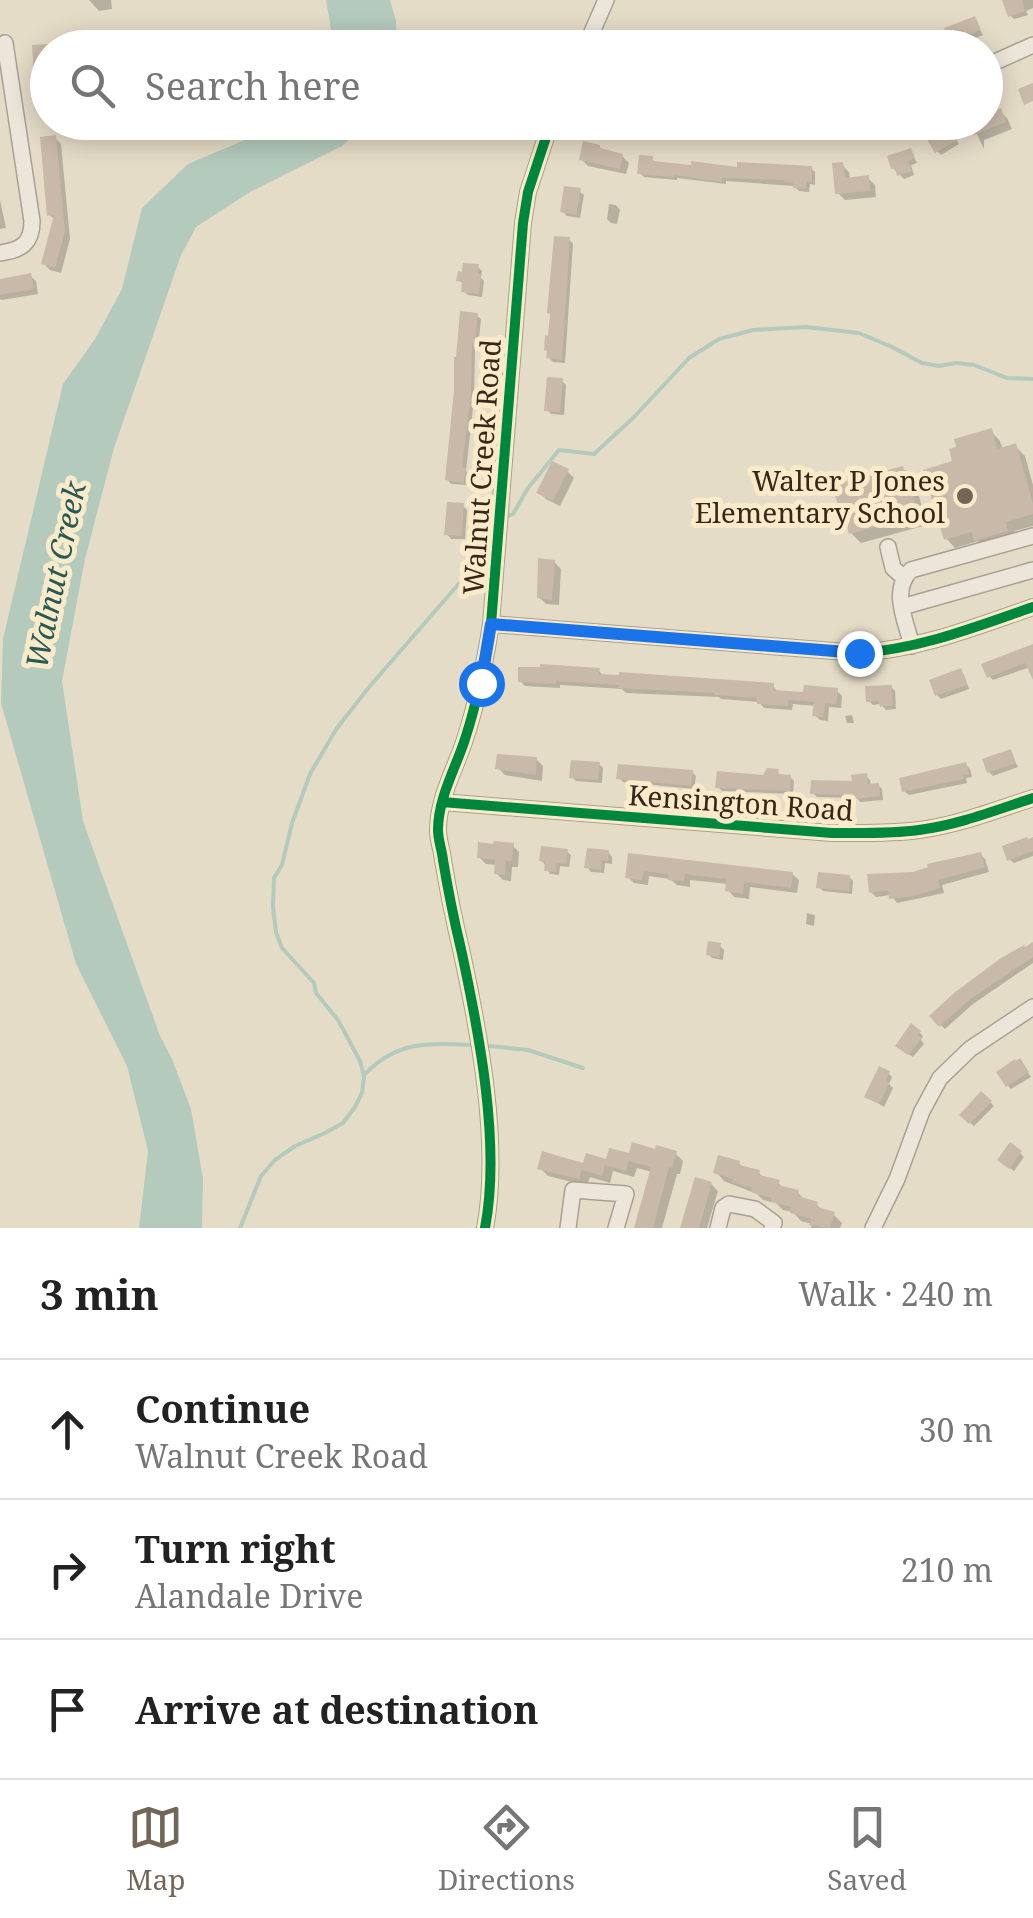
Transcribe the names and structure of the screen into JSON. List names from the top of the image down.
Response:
{
  "streets": {
    "street": ["Walnut Creek Road", "Kensington Road"]
  },
  "crossings": [
    ["Walnut Creek Road", "Kensington Road"]
  ],
  "water": ["Walnut Creek"],
  "places": ["Walter P Jones Elementary School"],
  "page": {
    "search": "Search here",
    "heading": ["3 min", "Walk · 240 m"],
    "list": [
      ["Continue", "Walnut Creek Road", "30 m"],
      ["Turn right", "Alandale Drive", "210 m"],
      "Arrive at destination"
    ],
    "nav": ["Map", "Directions", "Saved"]
  }
}
